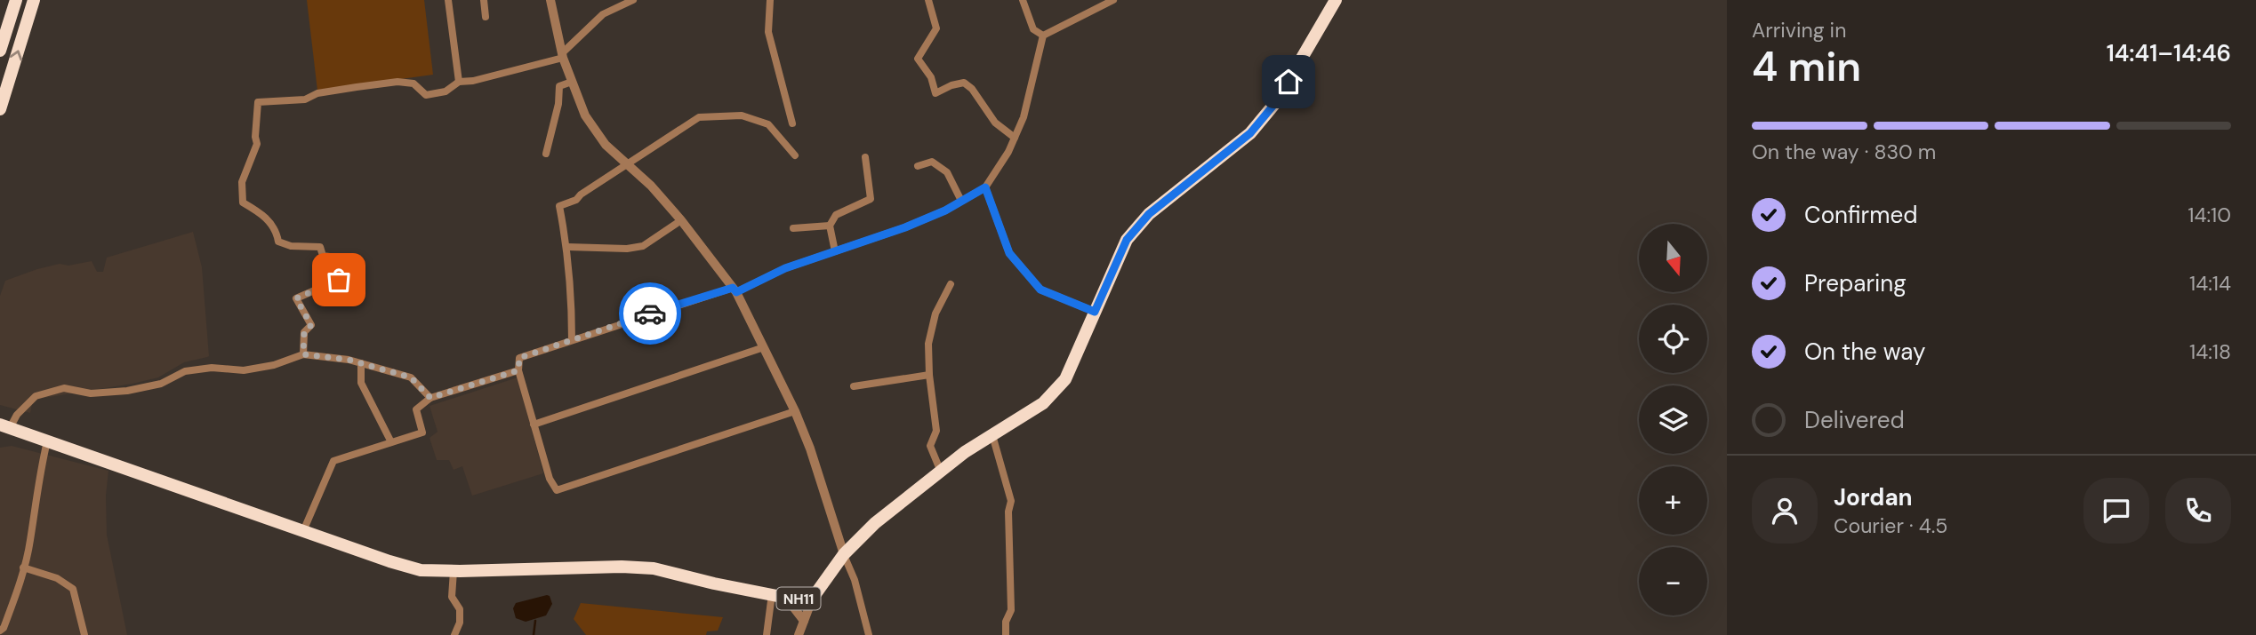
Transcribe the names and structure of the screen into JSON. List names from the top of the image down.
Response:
{
  "streets": {
    "highway": ["NH11"]
  },
  "north": "bottom",
  "page": {
    "heading": ["4 min", "Arriving in", "14:41–14:46"],
    "panel": ["Jordan", "Courier · 4.5"],
    "bar": "On the way · 830 m",
    "list": [
      ["Confirmed", "14:10"],
      ["Preparing", "14:14"],
      ["On the way", "14:18"],
      "Delivered"
    ],
    "map_buttons": ["+", "−"]
  }
}
